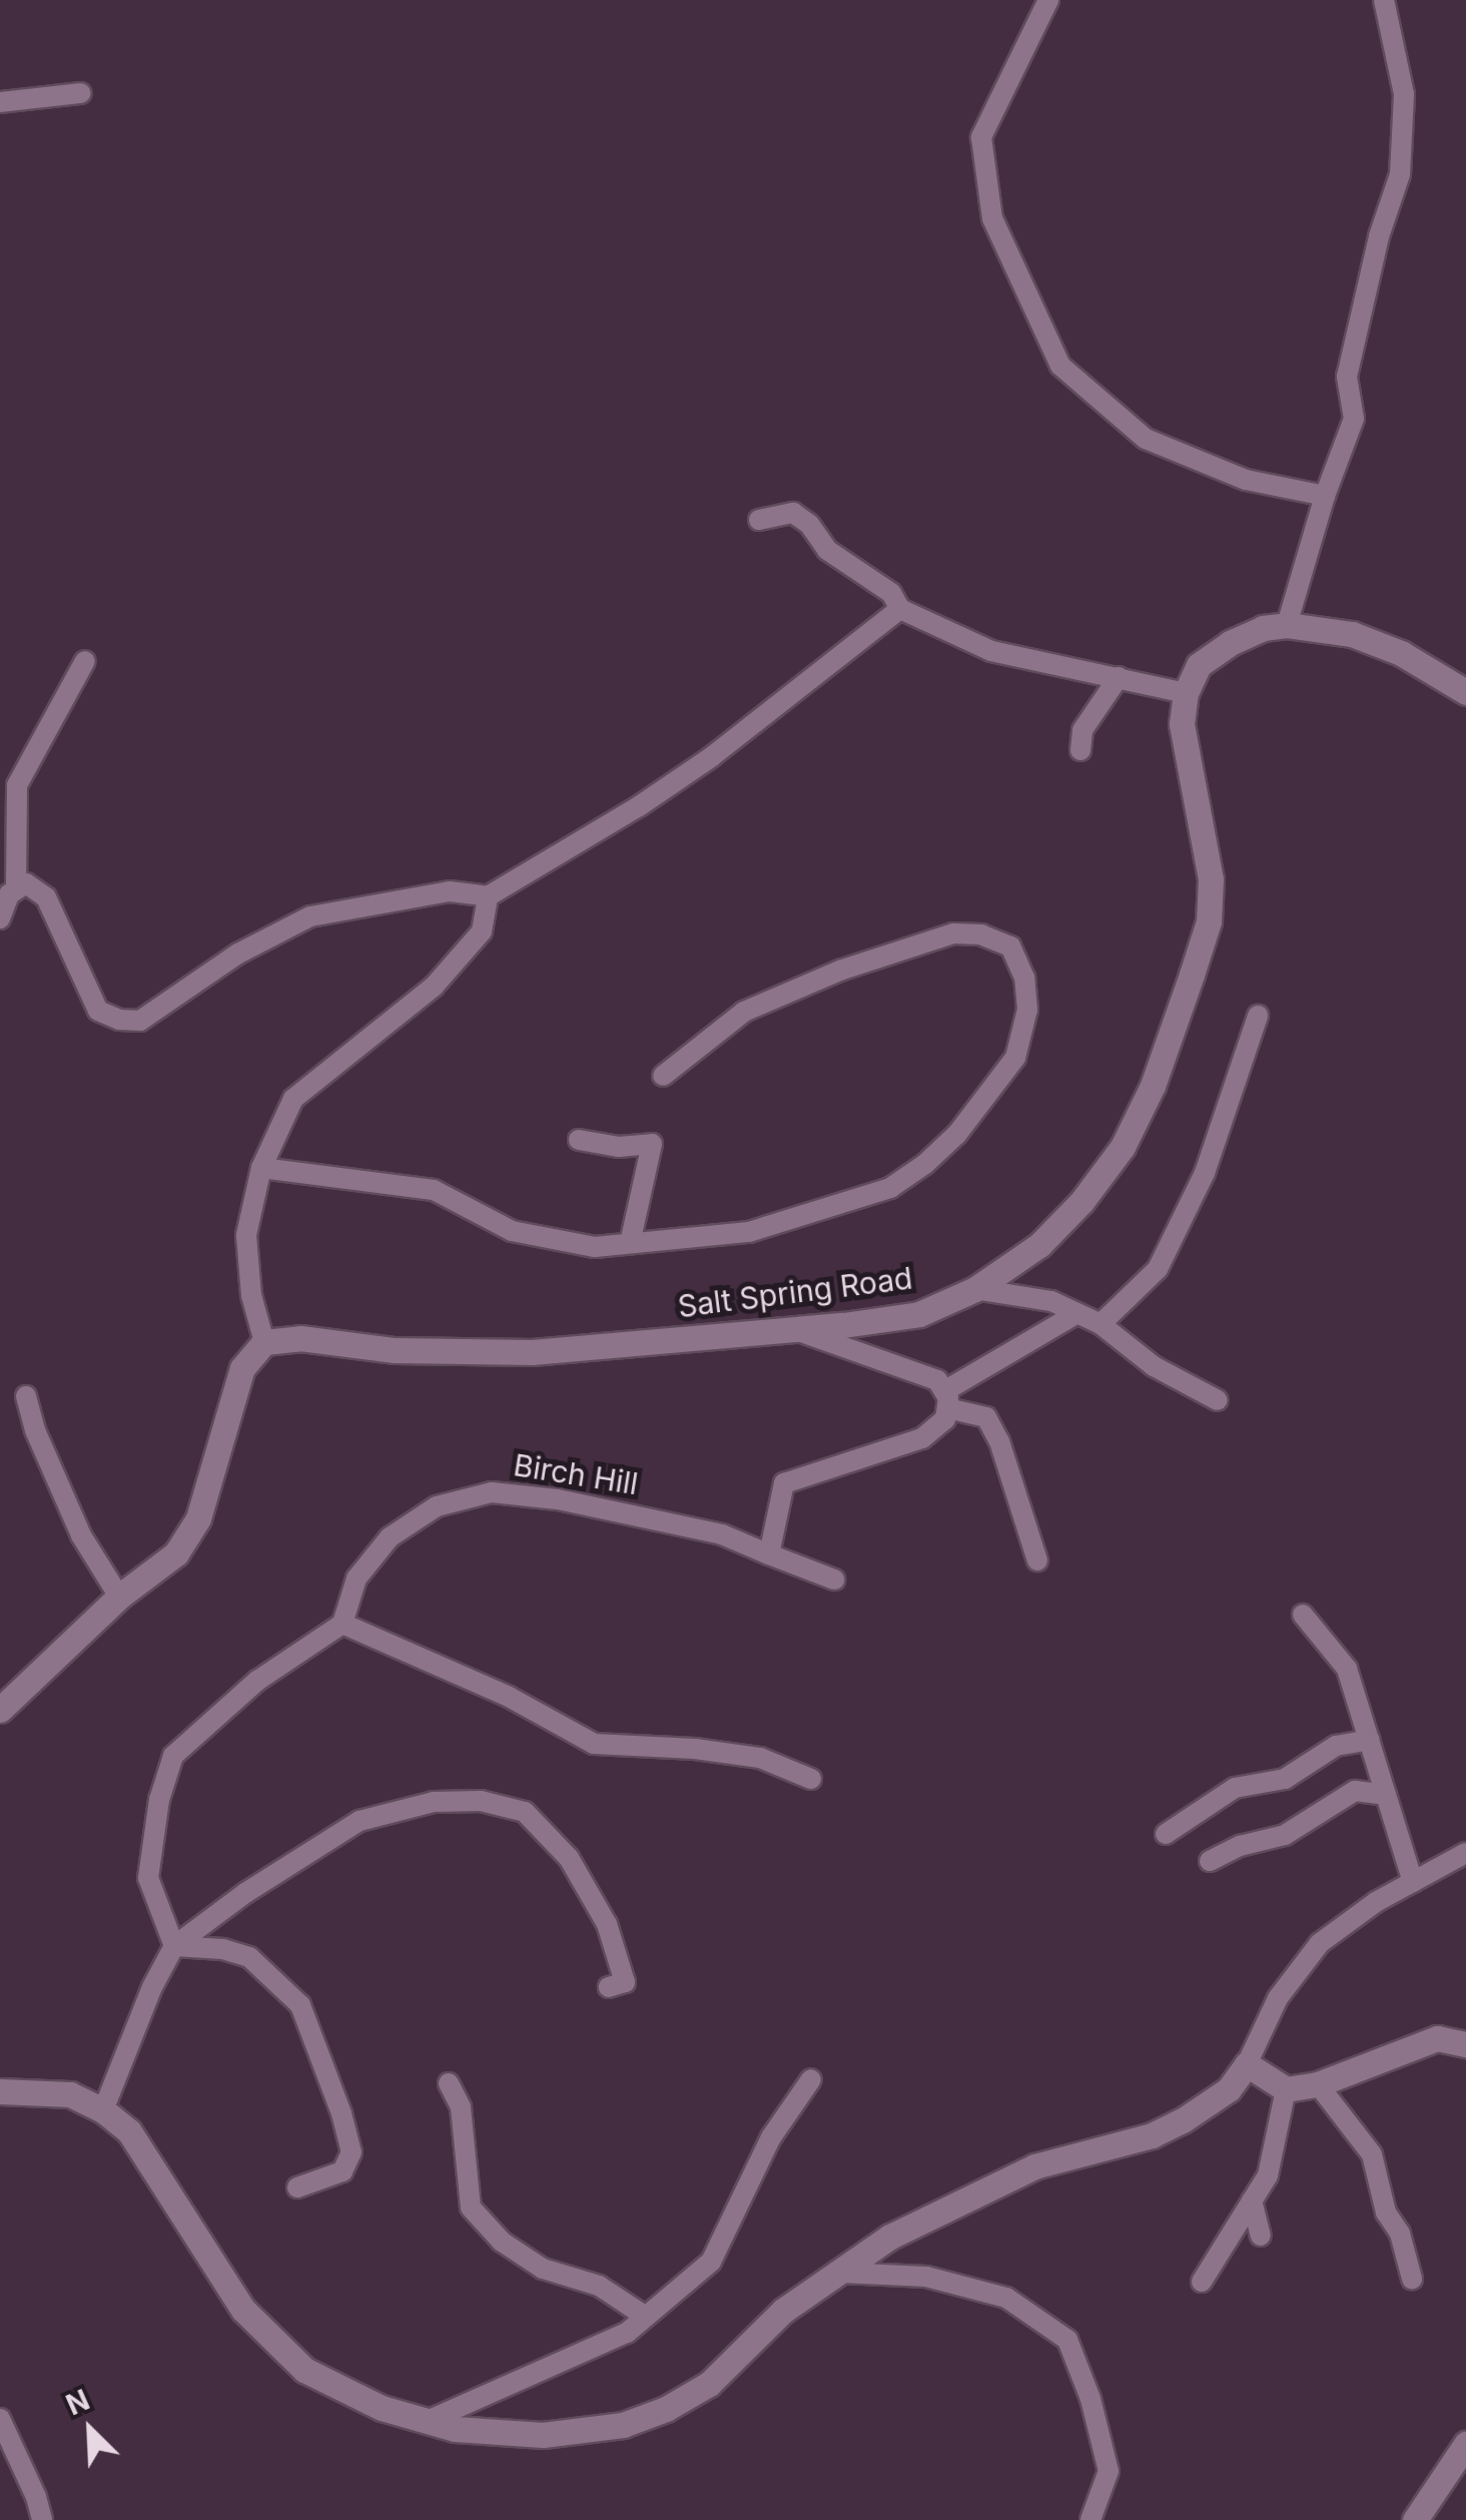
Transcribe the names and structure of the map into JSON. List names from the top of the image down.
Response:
{
  "streets": {
    "street": ["Salt Spring Road", "Birch Hill"]
  },
  "north": "top left"
}
